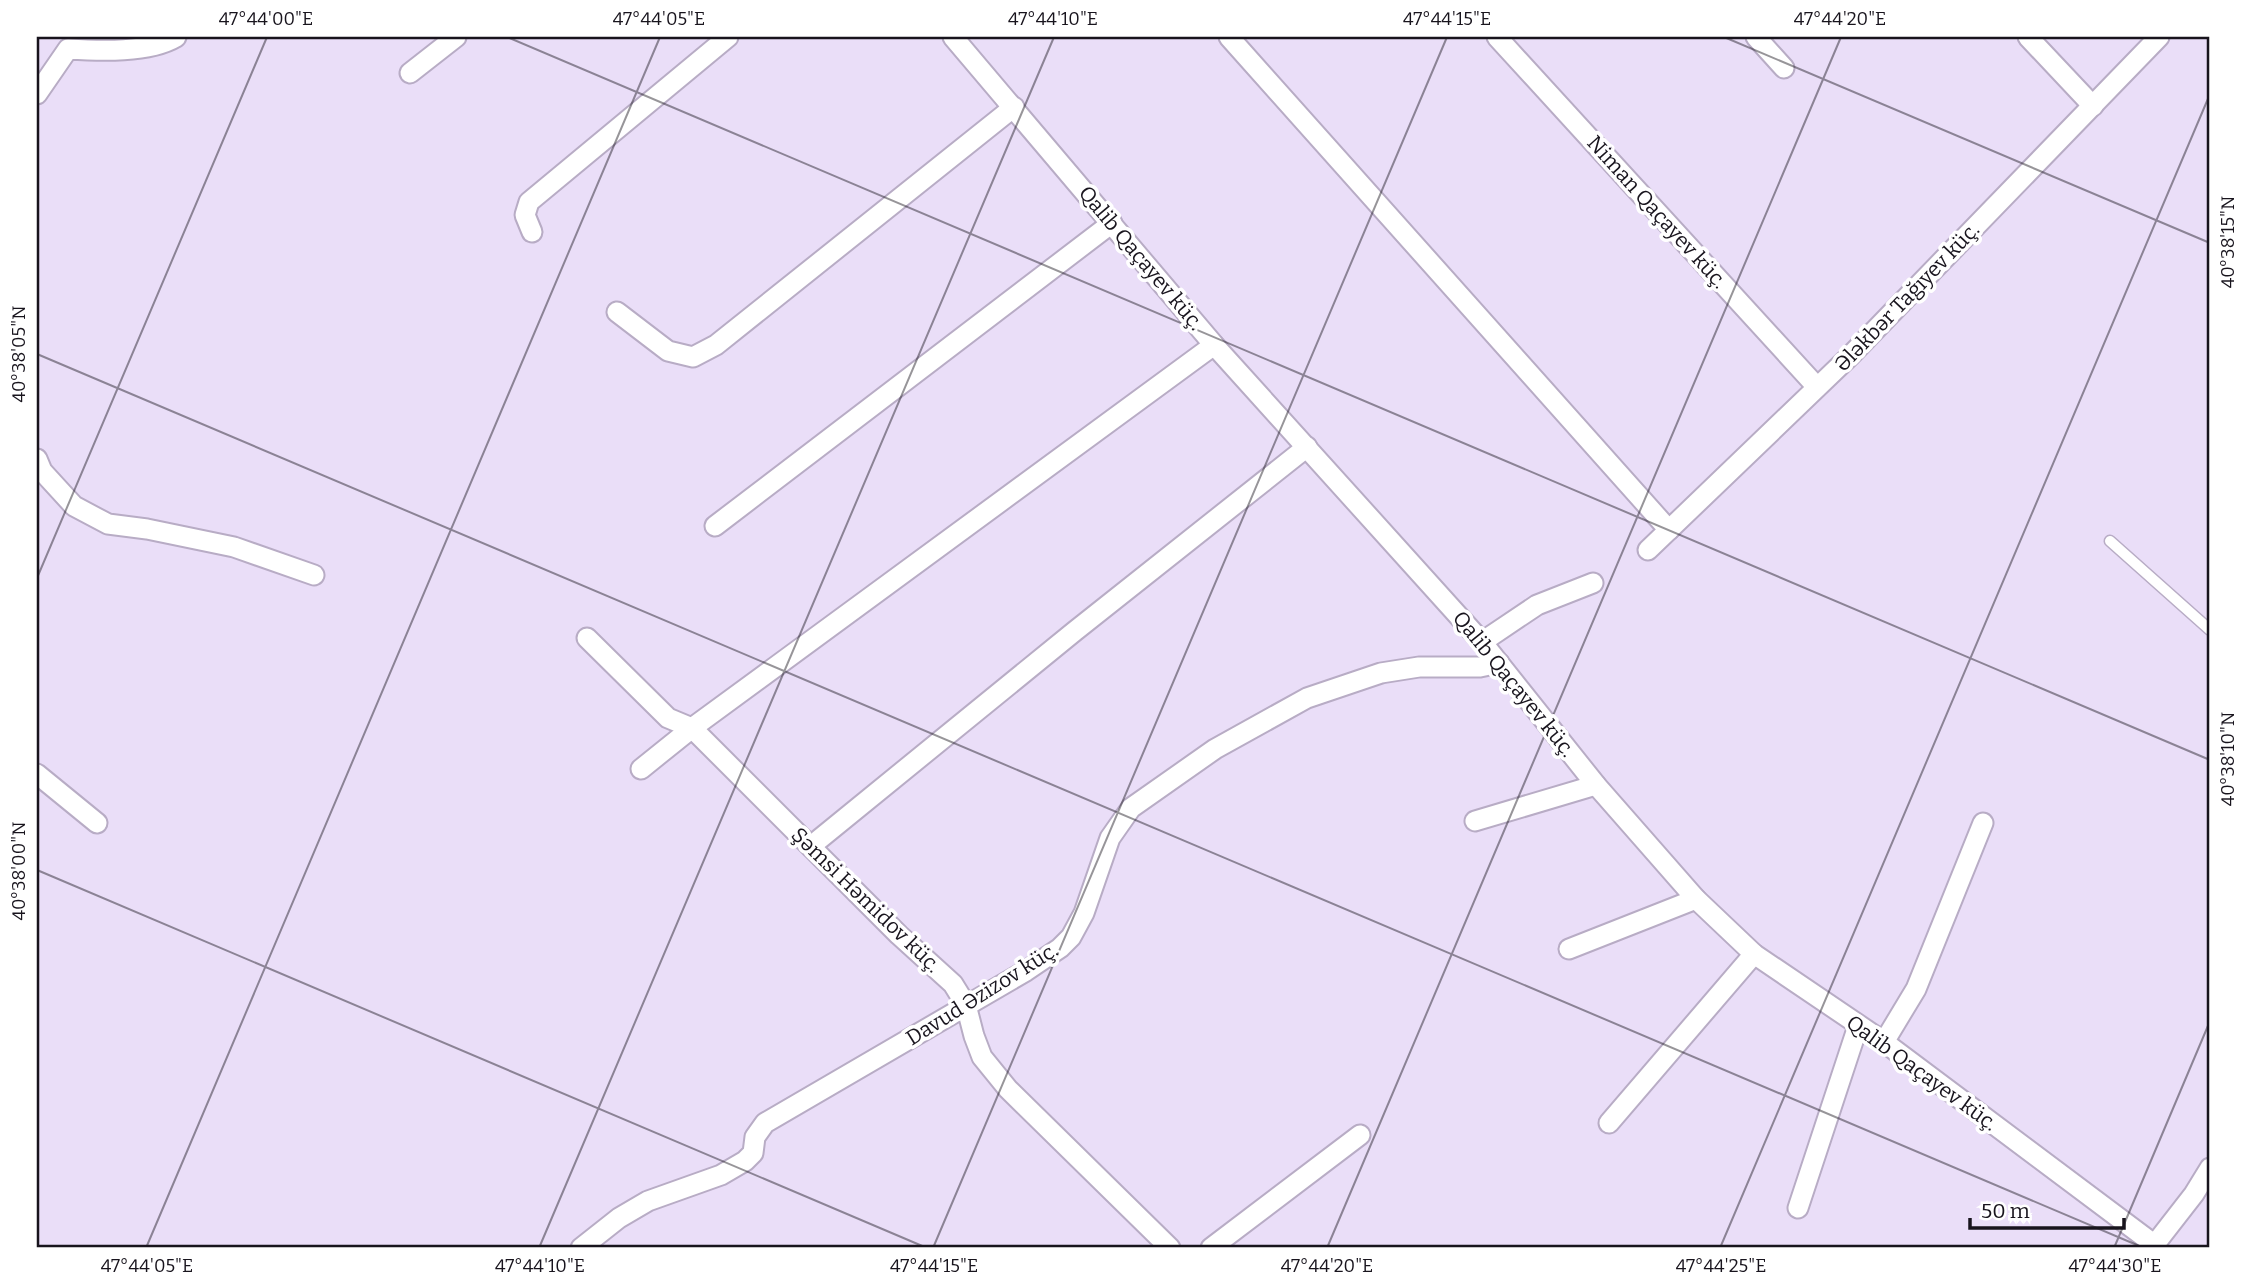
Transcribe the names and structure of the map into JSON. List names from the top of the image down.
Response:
{
  "streets": {
    "street": [
      "Niman Qaçayev küç.",
      "Qalib Qaçayev küç.",
      "Ələkbər Tağıyev küç.",
      "Şəmsi Həmidov küç.",
      "Davud Əzizov küç."
    ]
  },
  "crossings": [
    ["Niman Qaçayev küç.", "Ələkbər Tağıyev küç."],
    ["Qalib Qaçayev küç.", "Davud Əzizov küç."],
    ["Şəmsi Həmidov küç.", "Davud Əzizov küç."]
  ],
  "scale_bar": "50 m",
  "coordinates": [
    "47°44'00\"E",
    "47°44'05\"E",
    "47°44'10\"E",
    "47°44'15\"E",
    "47°44'20\"E",
    "40°38'15\"N",
    "40°38'05\"N",
    "40°38'10\"N",
    "40°38'00\"N",
    "47°44'25\"E",
    "47°44'30\"E"
  ]
}
